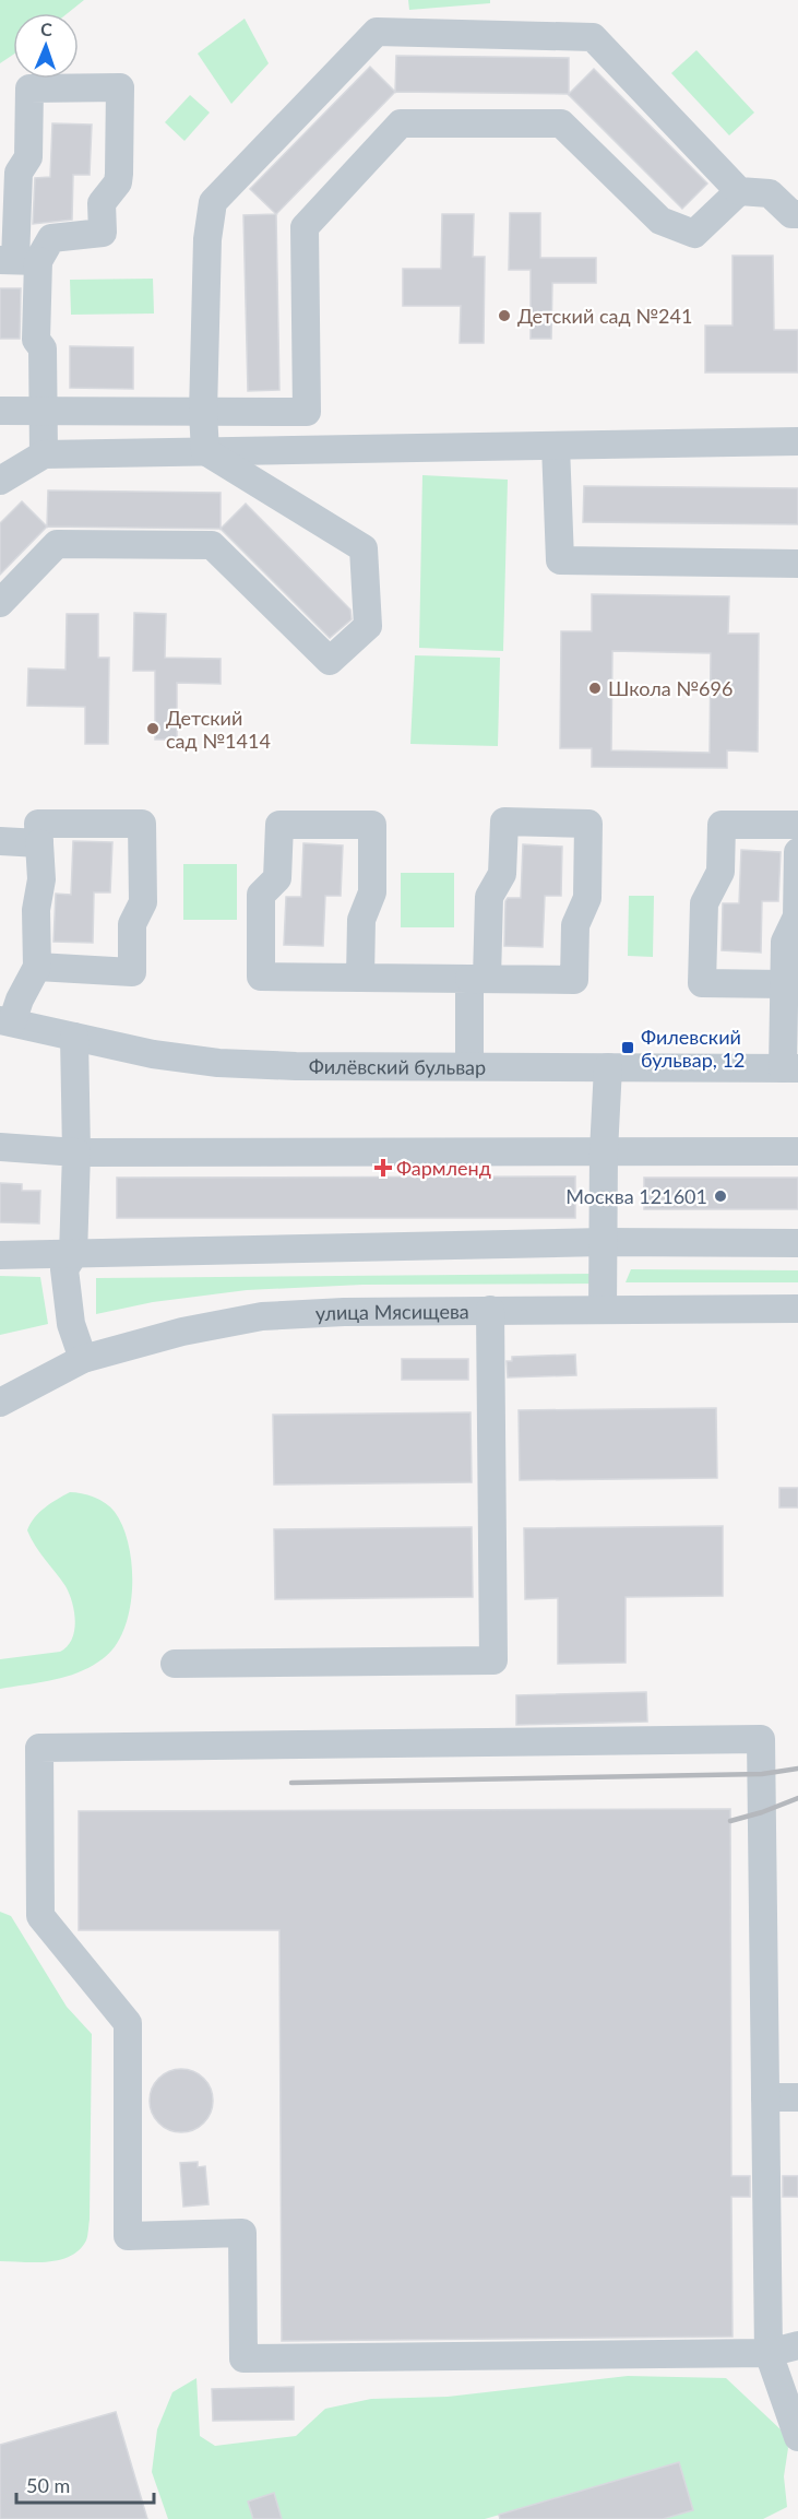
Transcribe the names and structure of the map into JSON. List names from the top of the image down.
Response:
{
  "streets": {
    "street": ["Филёвский бульвар", "улица Мясищева"]
  },
  "places": {
    "other": [
      "Детский сад №241",
      "Школа №696",
      "Детский сад №1414",
      "Москва 121601"
    ],
    "transit": ["Филевский бульвар, 12"],
    "health": ["Фармленд"]
  },
  "scale_bar": "50 m",
  "north": "top"
}
